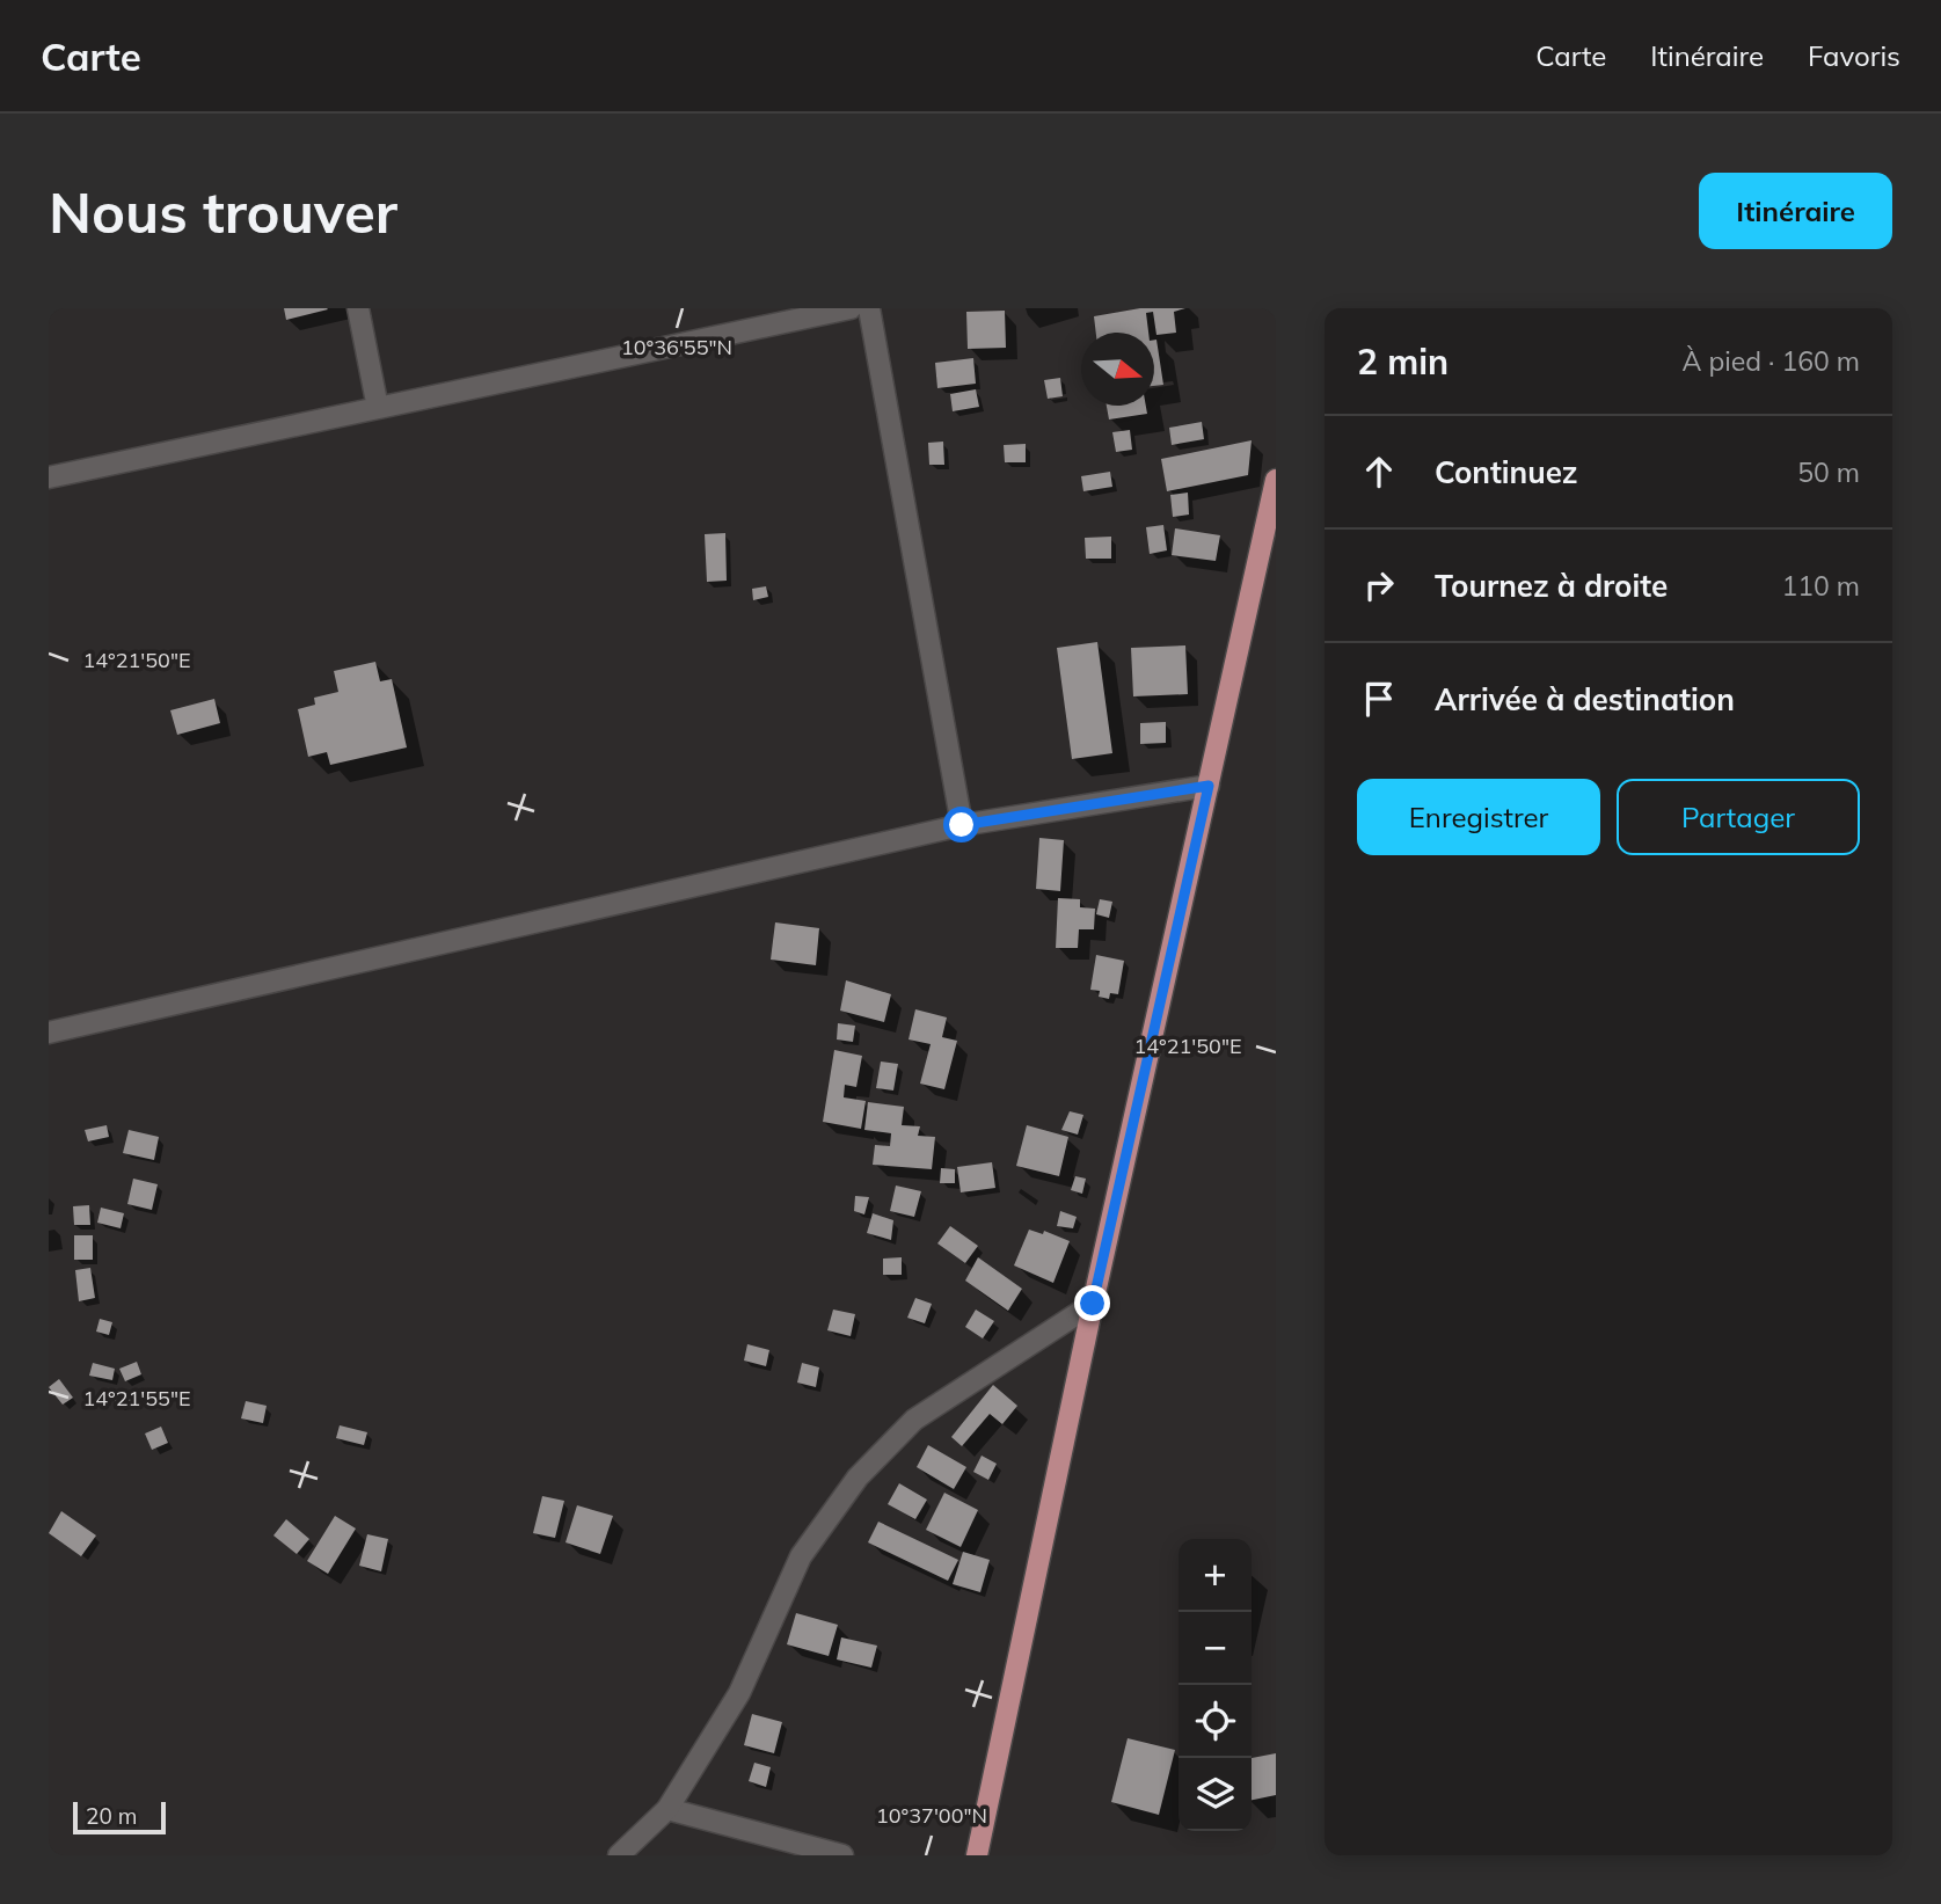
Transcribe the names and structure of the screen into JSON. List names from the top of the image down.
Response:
{
  "scale_bar": "20 m",
  "north": "right",
  "page": {
    "header": "Carte",
    "nav": ["Carte", "Itinéraire", "Favoris"],
    "buttons": [
      "Itinéraire",
      ["Enregistrer", "Partager"]
    ],
    "title": "Nous trouver",
    "heading": ["2 min", "À pied · 160 m"],
    "list": [
      ["Continuez", "50 m"],
      ["Tournez à droite", "110 m"],
      "Arrivée à destination"
    ],
    "map_buttons": ["+", "−"],
    "scale": "20 m"
  },
  "coordinates": [
    "10°36'55\"N",
    "14°21'50\"E",
    "14°21'55\"E",
    "10°37'00\"N"
  ]
}
